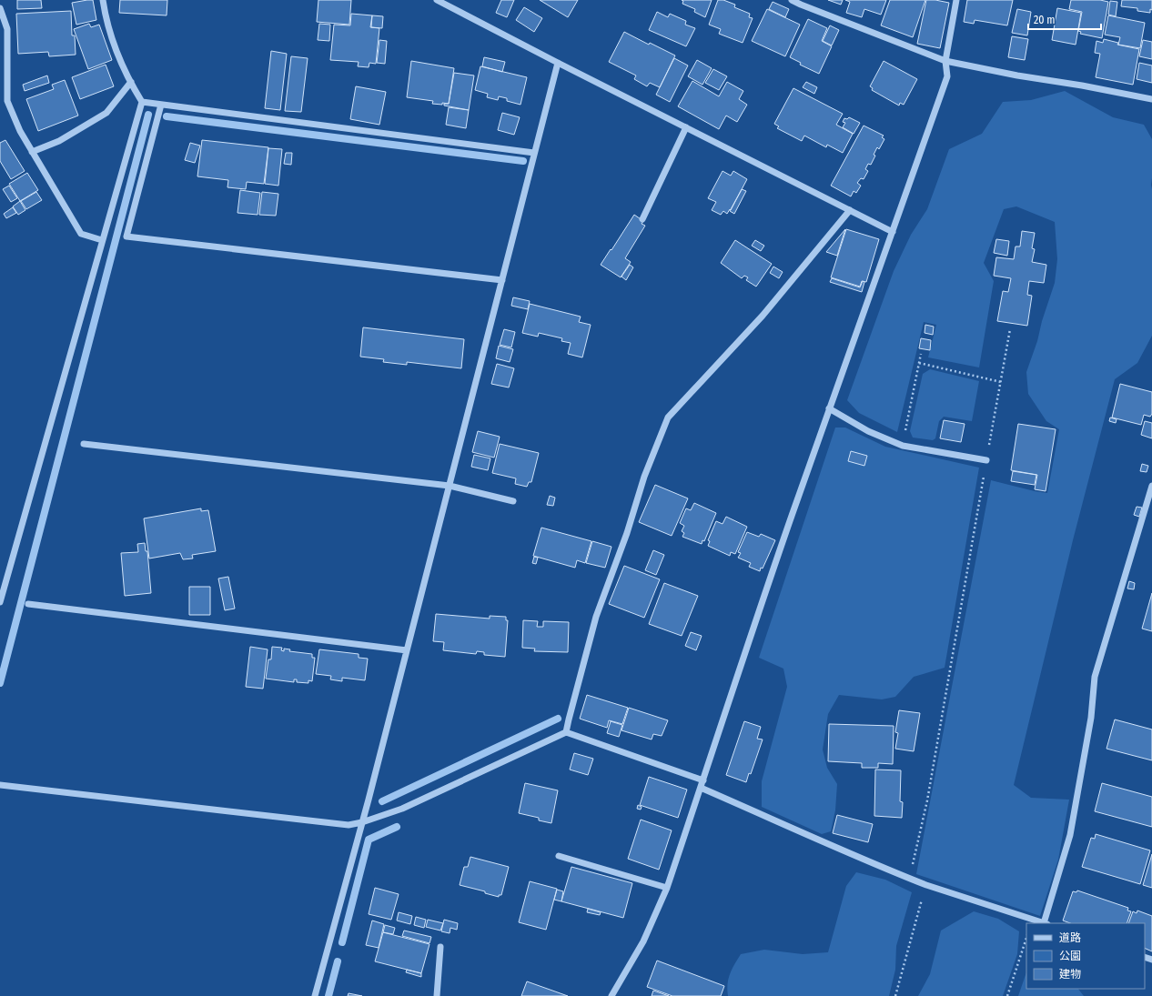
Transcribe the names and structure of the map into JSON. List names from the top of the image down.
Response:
{
  "legend": ["道路", "公園", "建物"],
  "scale_bar": "20 m"
}
